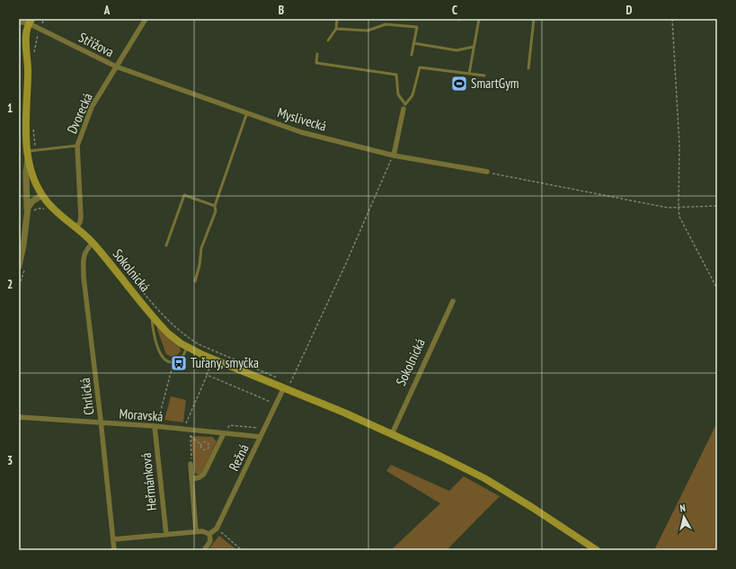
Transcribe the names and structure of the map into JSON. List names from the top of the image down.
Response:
{
  "streets": {
    "main road": ["Sokolnická"],
    "street": [
      "Střížova",
      "Dvorecká",
      "Myslivecká",
      "Chrlická",
      "Moravská",
      "Režná",
      "Heřmánková"
    ]
  },
  "crossings": [
    ["Střížova", "Dvorecká"],
    ["Střížova", "Myslivecká"],
    ["Střížova", "Sokolnická"],
    ["Dvorecká", "Myslivecká"],
    ["Dvorecká", "Sokolnická"],
    ["Sokolnická", "Chrlická"],
    ["Sokolnická", "Režná"],
    ["Chrlická", "Moravská"],
    ["Moravská", "Režná"],
    ["Moravská", "Heřmánková"]
  ],
  "places": {
    "sports": ["SmartGym"],
    "bus stop": ["Tuřany, smyčka"]
  },
  "north": "top",
  "grid": {
    "columns": [
      "A",
      "B",
      "C",
      "D"
    ],
    "rows": ["1", "2", "3"]
  }
}
